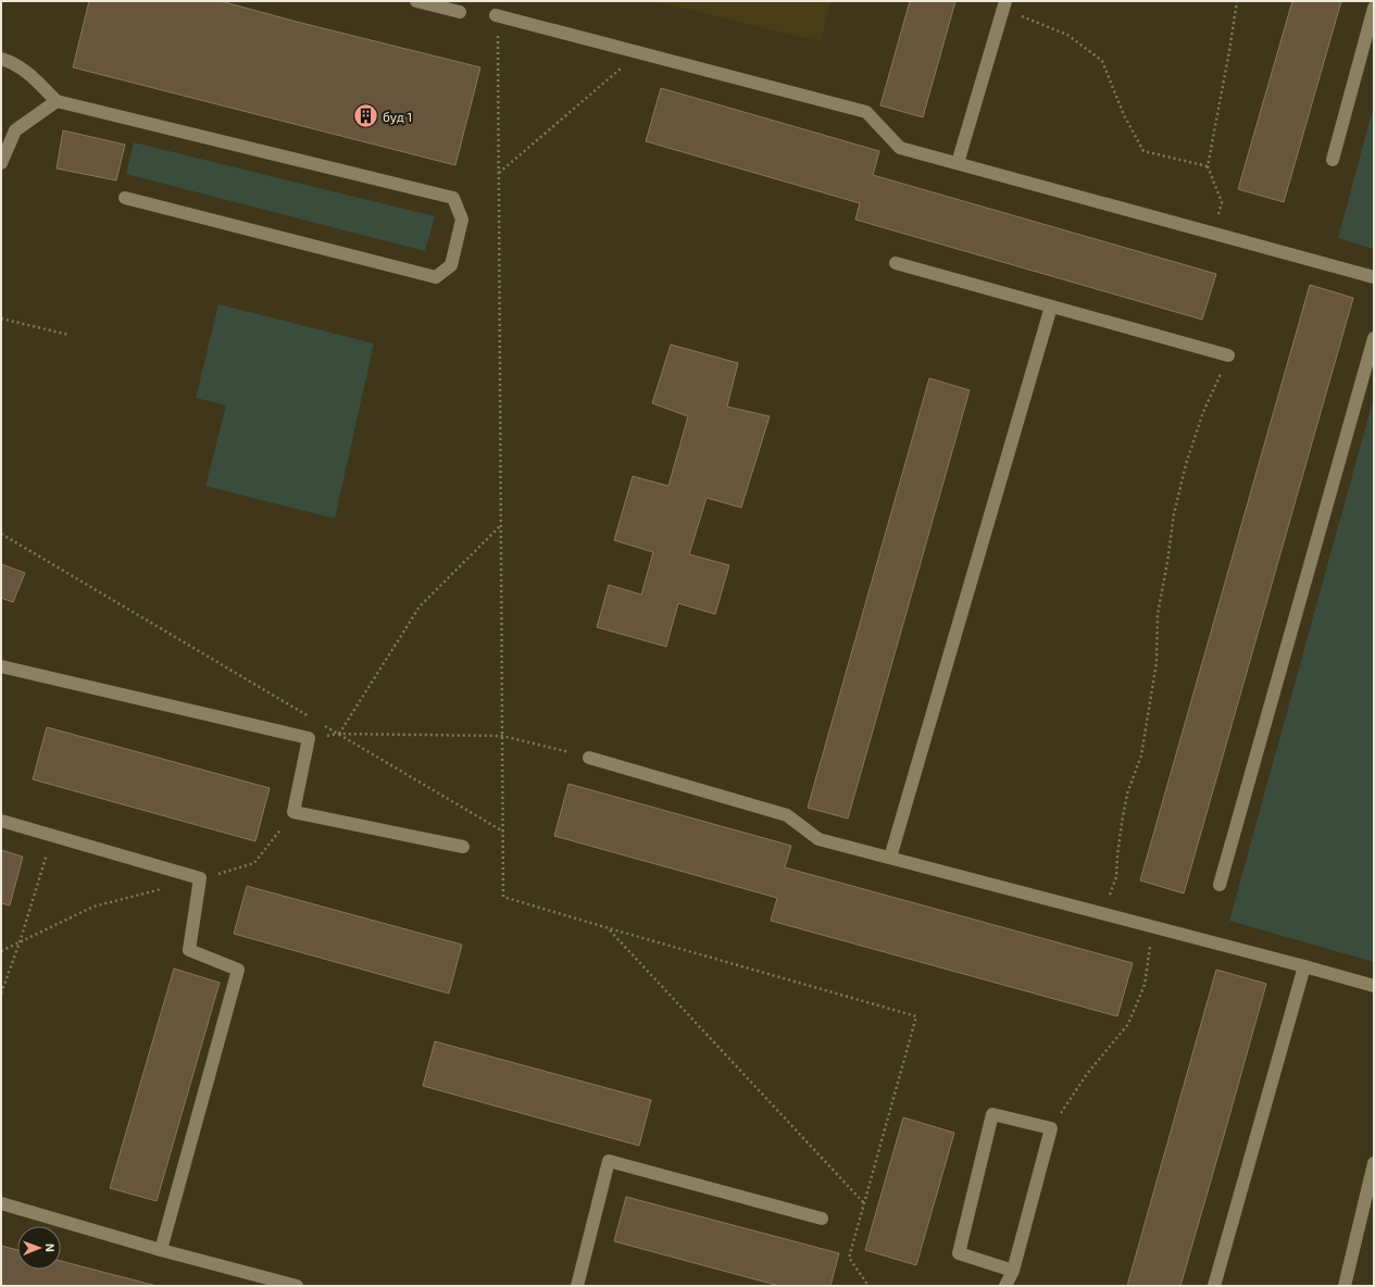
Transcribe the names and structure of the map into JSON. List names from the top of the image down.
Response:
{
  "places": {
    "building": ["буд 1"]
  },
  "north": "right"
}
